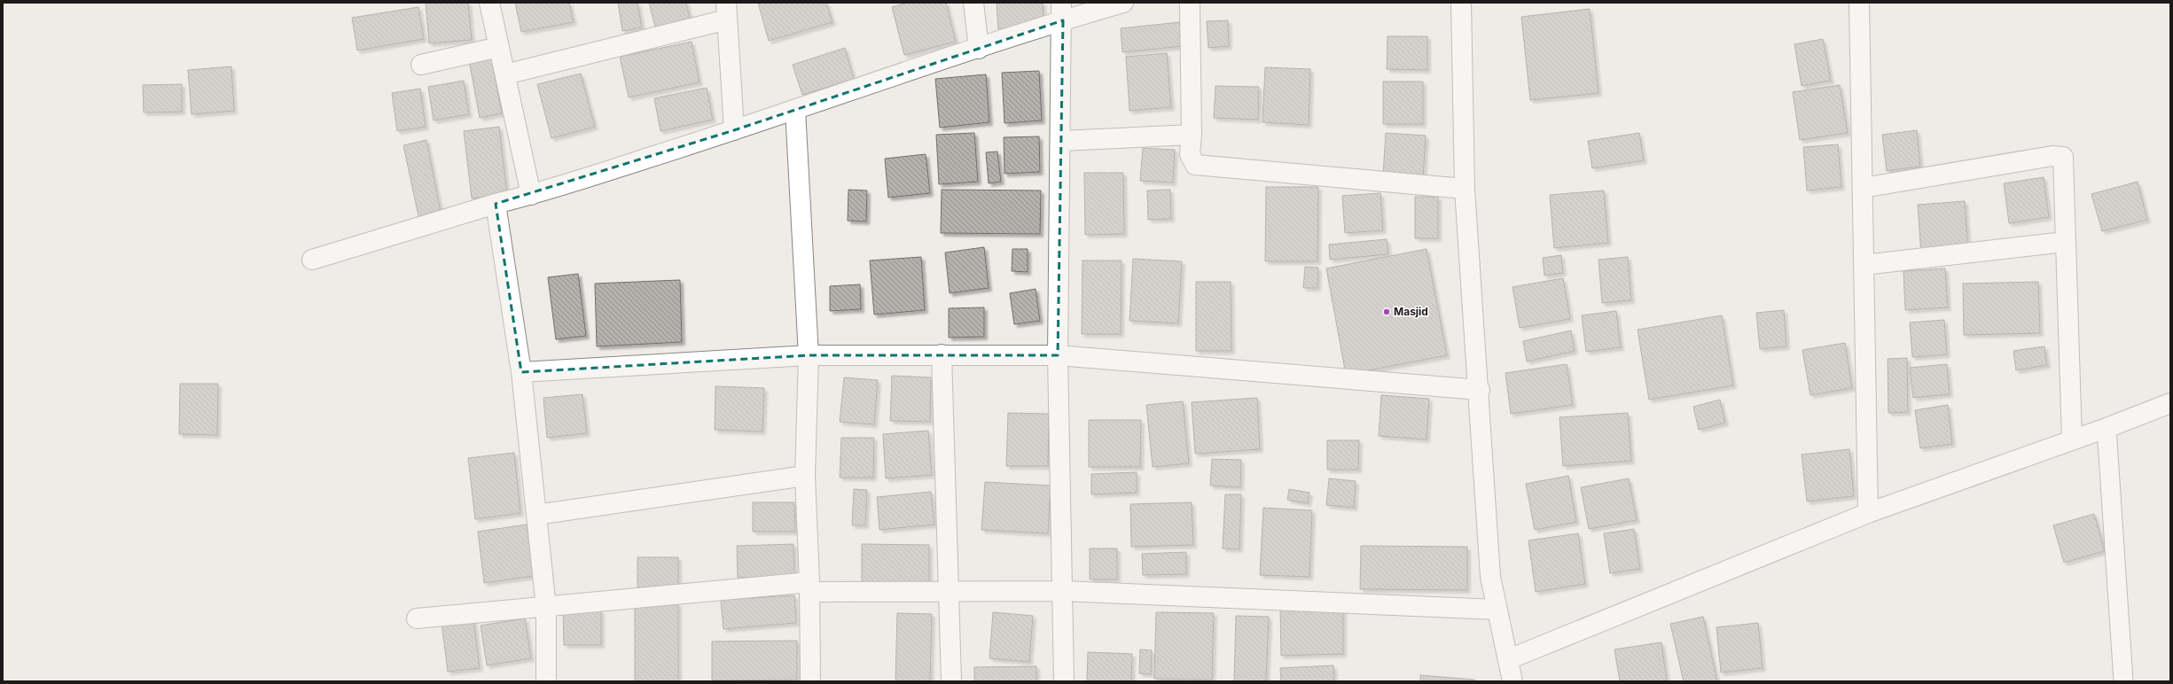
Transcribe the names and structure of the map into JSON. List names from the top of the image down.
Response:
{
  "places": ["Masjid"]
}
